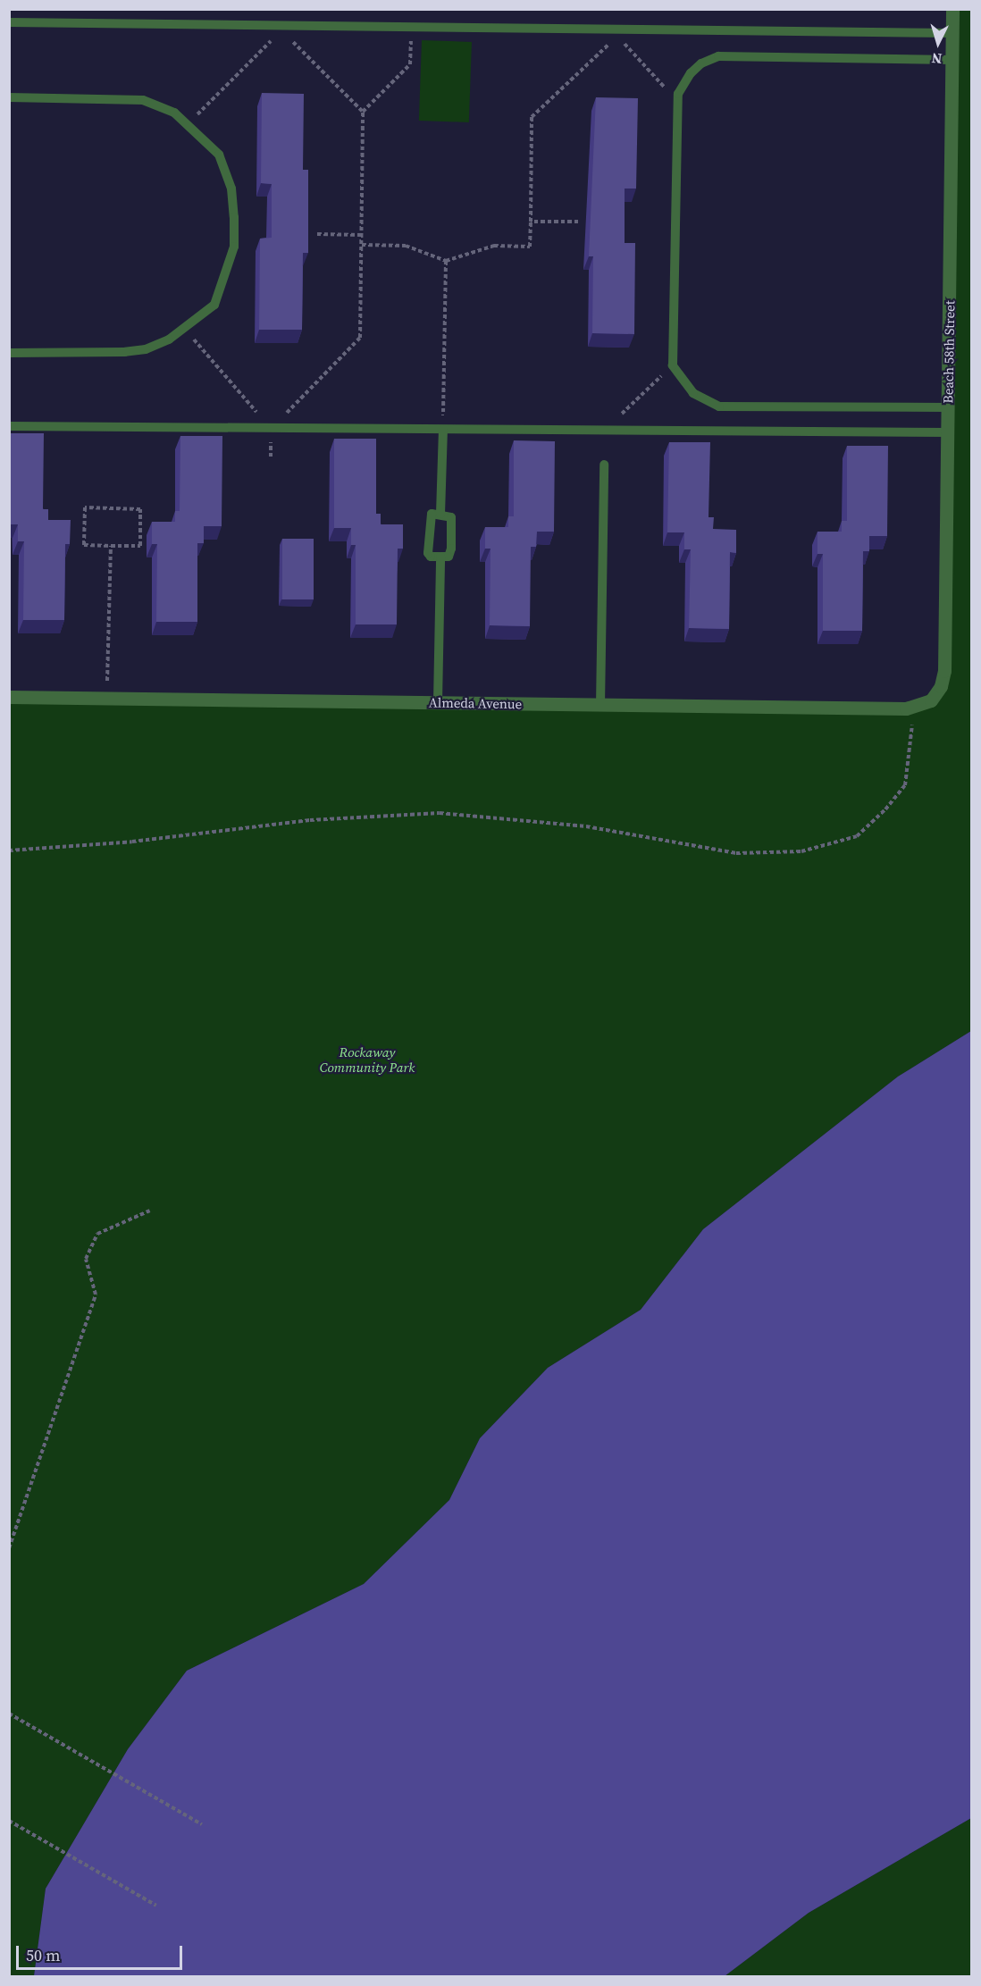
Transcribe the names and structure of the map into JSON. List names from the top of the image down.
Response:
{
  "streets": {
    "street": ["Beach 58th Street", "Almeda Avenue"]
  },
  "crossings": [
    ["Beach 58th Street", "Almeda Avenue"]
  ],
  "parks": ["Rockaway Community Park"],
  "scale_bar": "50 m",
  "north": "bottom"
}
